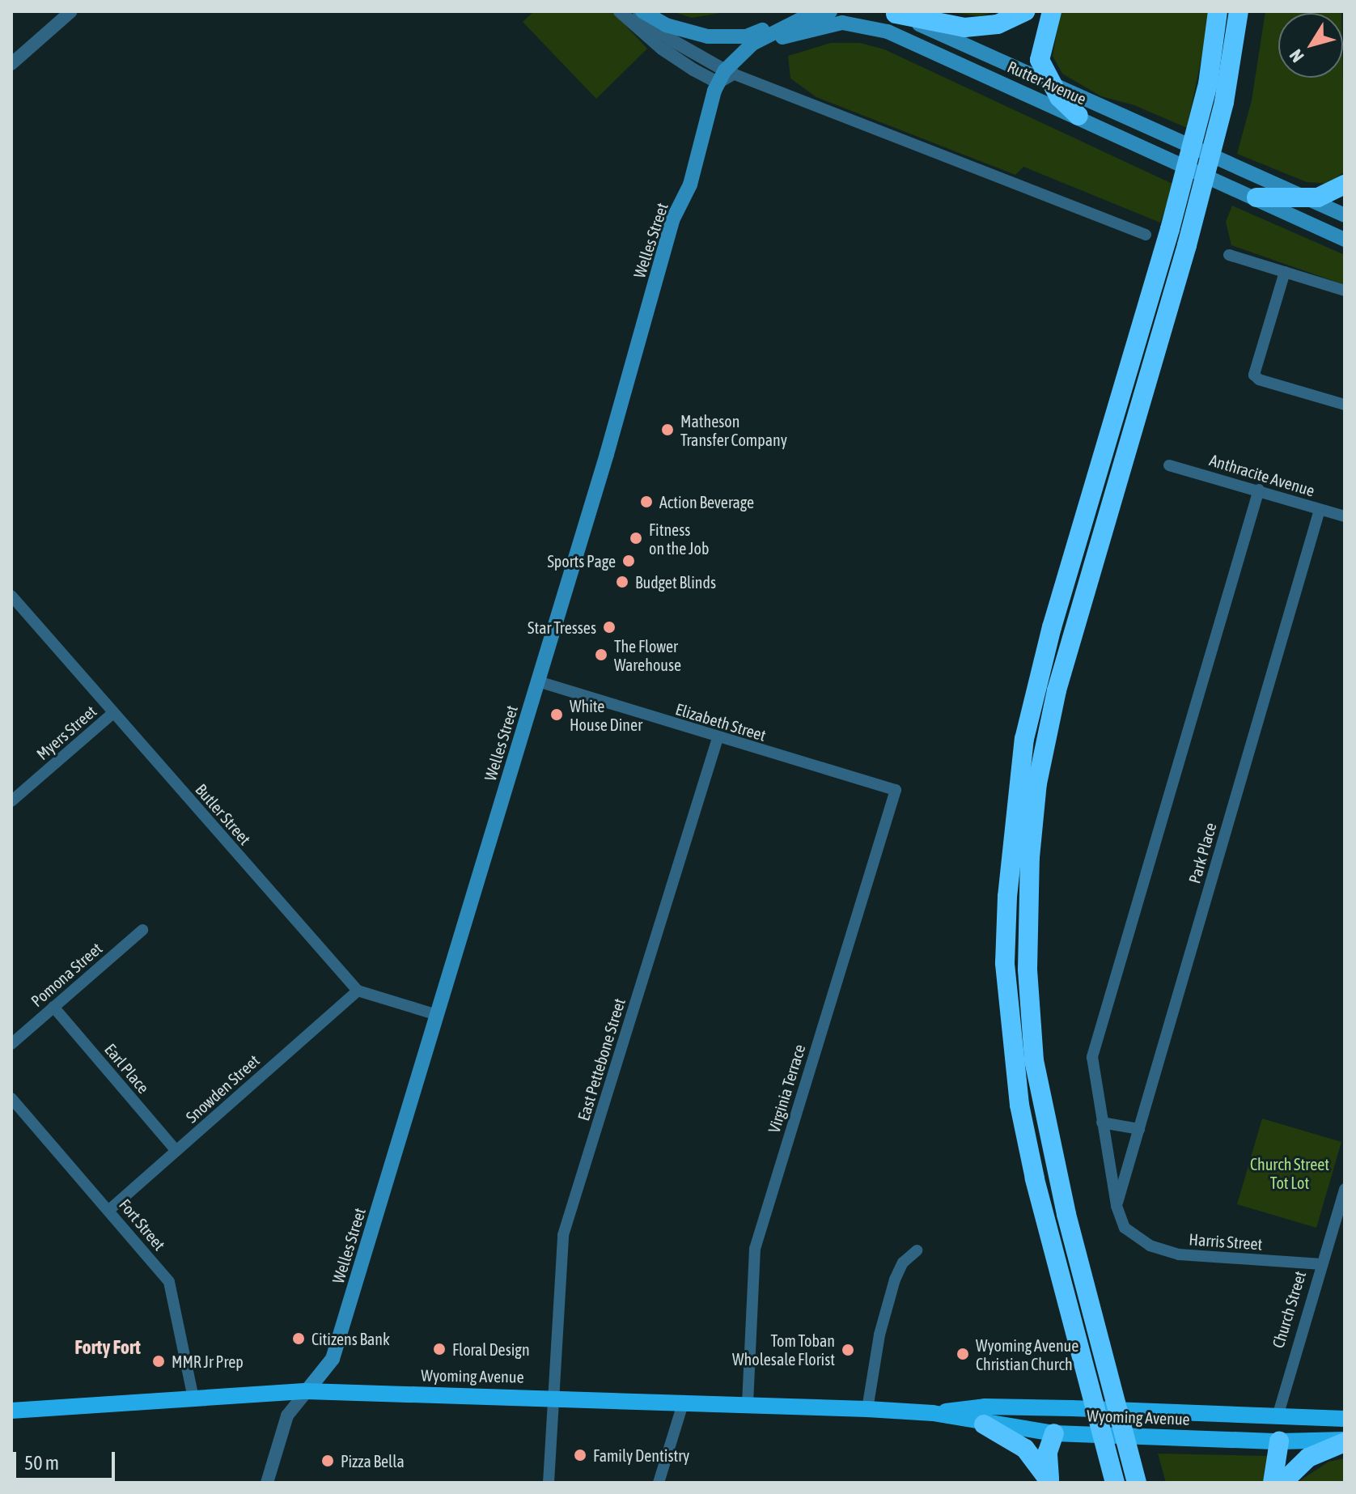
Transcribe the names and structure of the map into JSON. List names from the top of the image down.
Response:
{
  "streets": {
    "main road": [
      "Rutter Avenue",
      "Welles Street",
      "Church Street",
      "Wyoming Avenue"
    ],
    "street": [
      "Anthracite Avenue",
      "Elizabeth Street",
      "Myers Street",
      "Butler Street",
      "Park Place",
      "Pomona Street",
      "East Pettebone Street",
      "Earl Place",
      "Snowden Street",
      "Virginia Terrace",
      "Fort Street",
      "Harris Street"
    ]
  },
  "crossings": [
    ["Rutter Avenue", "Welles Street"],
    ["Welles Street", "Elizabeth Street"],
    ["Welles Street", "Wyoming Avenue"],
    ["Anthracite Avenue", "Park Place"],
    ["Anthracite Avenue", "Harris Street"],
    ["Elizabeth Street", "East Pettebone Street"],
    ["Elizabeth Street", "Virginia Terrace"],
    ["Myers Street", "Butler Street"],
    ["Butler Street", "Snowden Street"],
    ["Park Place", "Harris Street"],
    ["Pomona Street", "Earl Place"],
    ["East Pettebone Street", "Wyoming Avenue"],
    ["Earl Place", "Snowden Street"],
    ["Snowden Street", "Fort Street"],
    ["Virginia Terrace", "Wyoming Avenue"],
    ["Fort Street", "Wyoming Avenue"],
    ["Harris Street", "Church Street"],
    ["Church Street", "Wyoming Avenue"]
  ],
  "districts": ["Forty Fort"],
  "parks": ["Church Street Tot Lot"],
  "places": [
    "Matheson Transfer Company",
    "Action Beverage",
    "Fitness on the Job",
    "Sports Page",
    "Budget Blinds",
    "Star Tresses",
    "The Flower Warehouse",
    "White House Diner",
    "Citizens Bank",
    "Floral Design",
    "Tom Toban Wholesale Florist",
    "Wyoming Avenue Christian Church",
    "MMR Jr Prep",
    "Family Dentistry",
    "Pizza Bella"
  ],
  "scale_bar": "50 m",
  "north": "bottom left"
}
